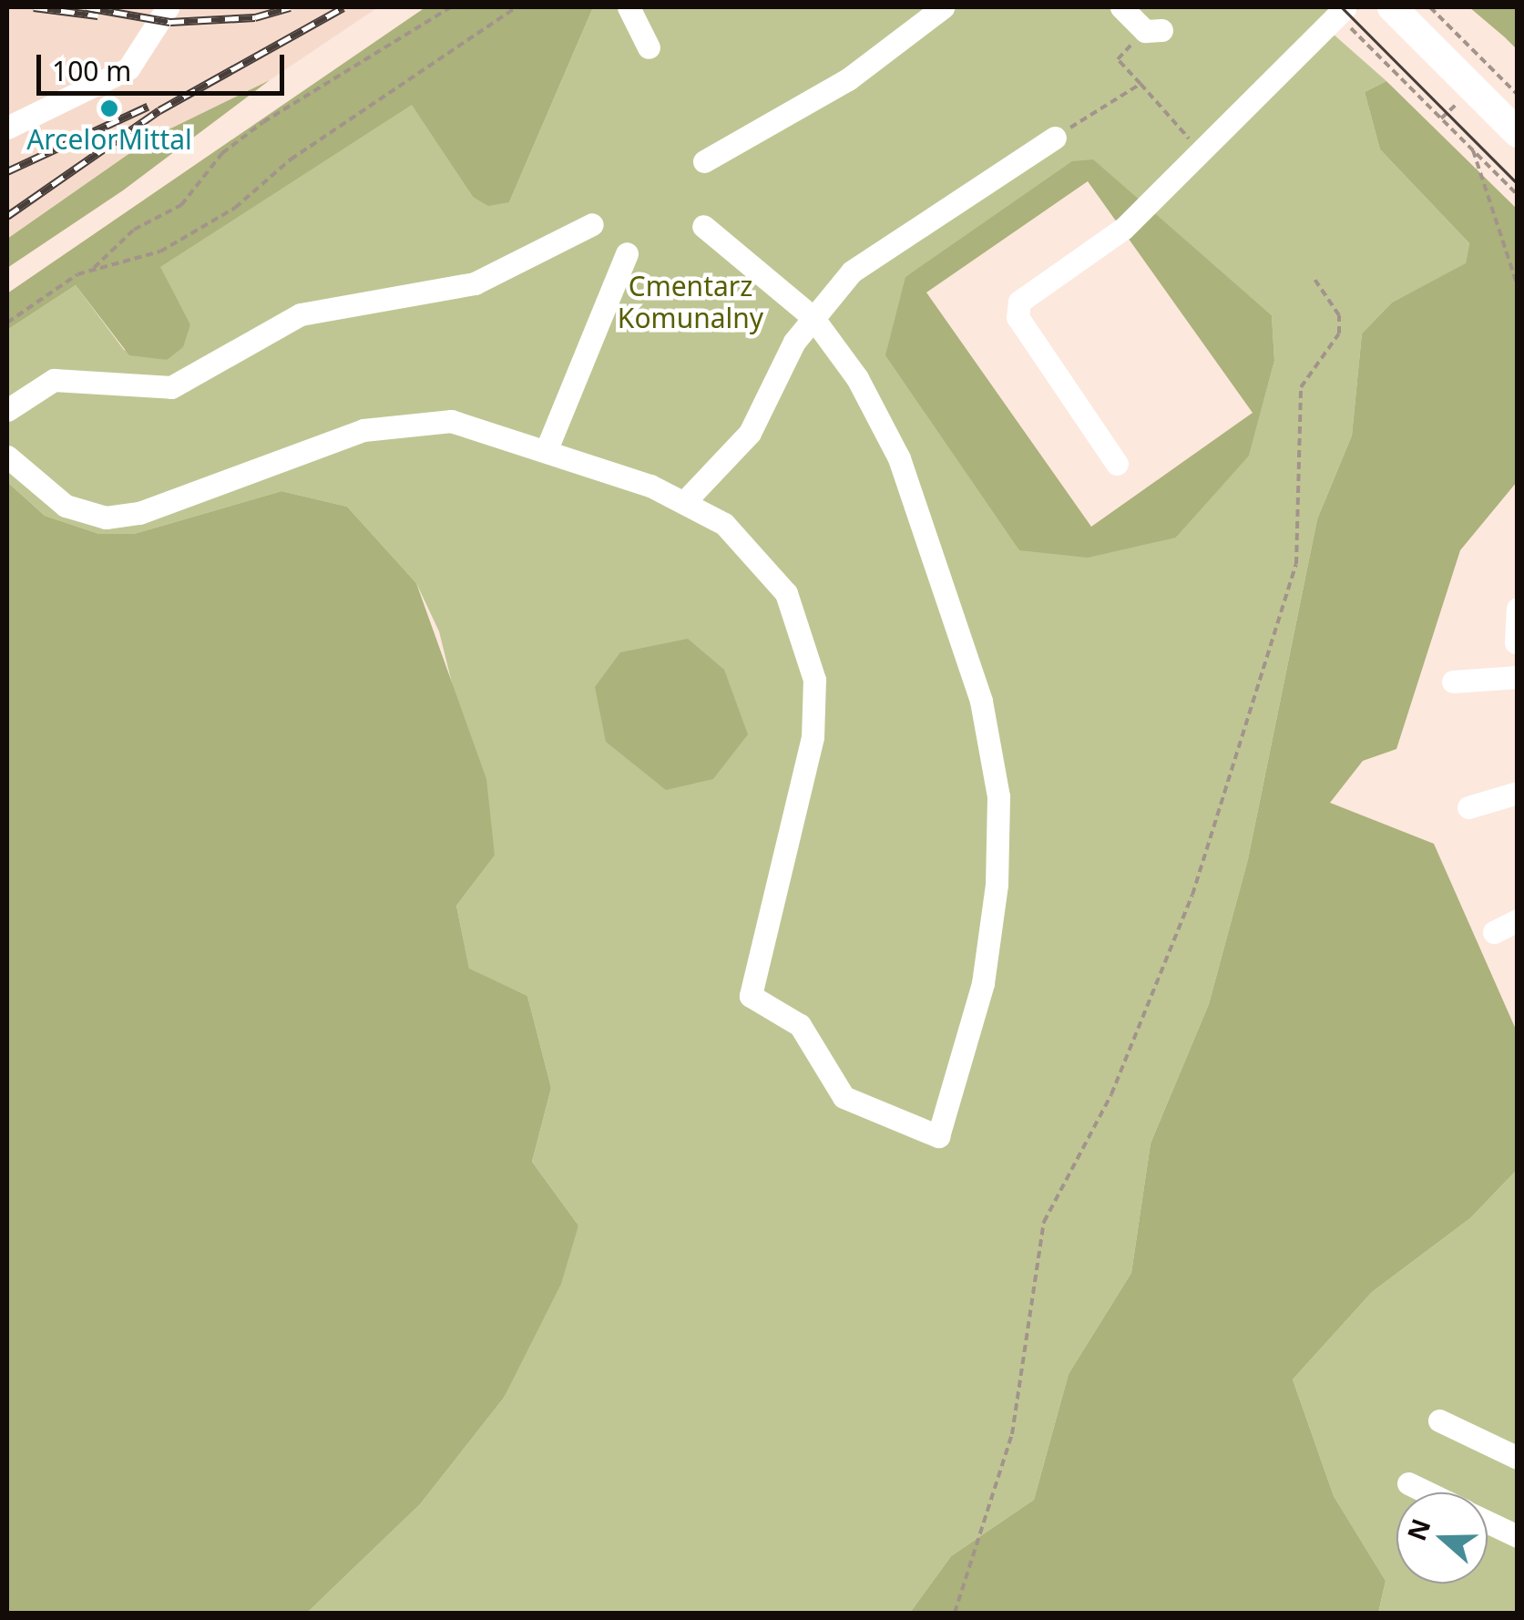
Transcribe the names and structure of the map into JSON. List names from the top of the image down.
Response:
{
  "parks": ["Cmentarz Komunalny"],
  "places": ["ArcelorMittal"],
  "scale_bar": "100 m",
  "north": "left"
}
